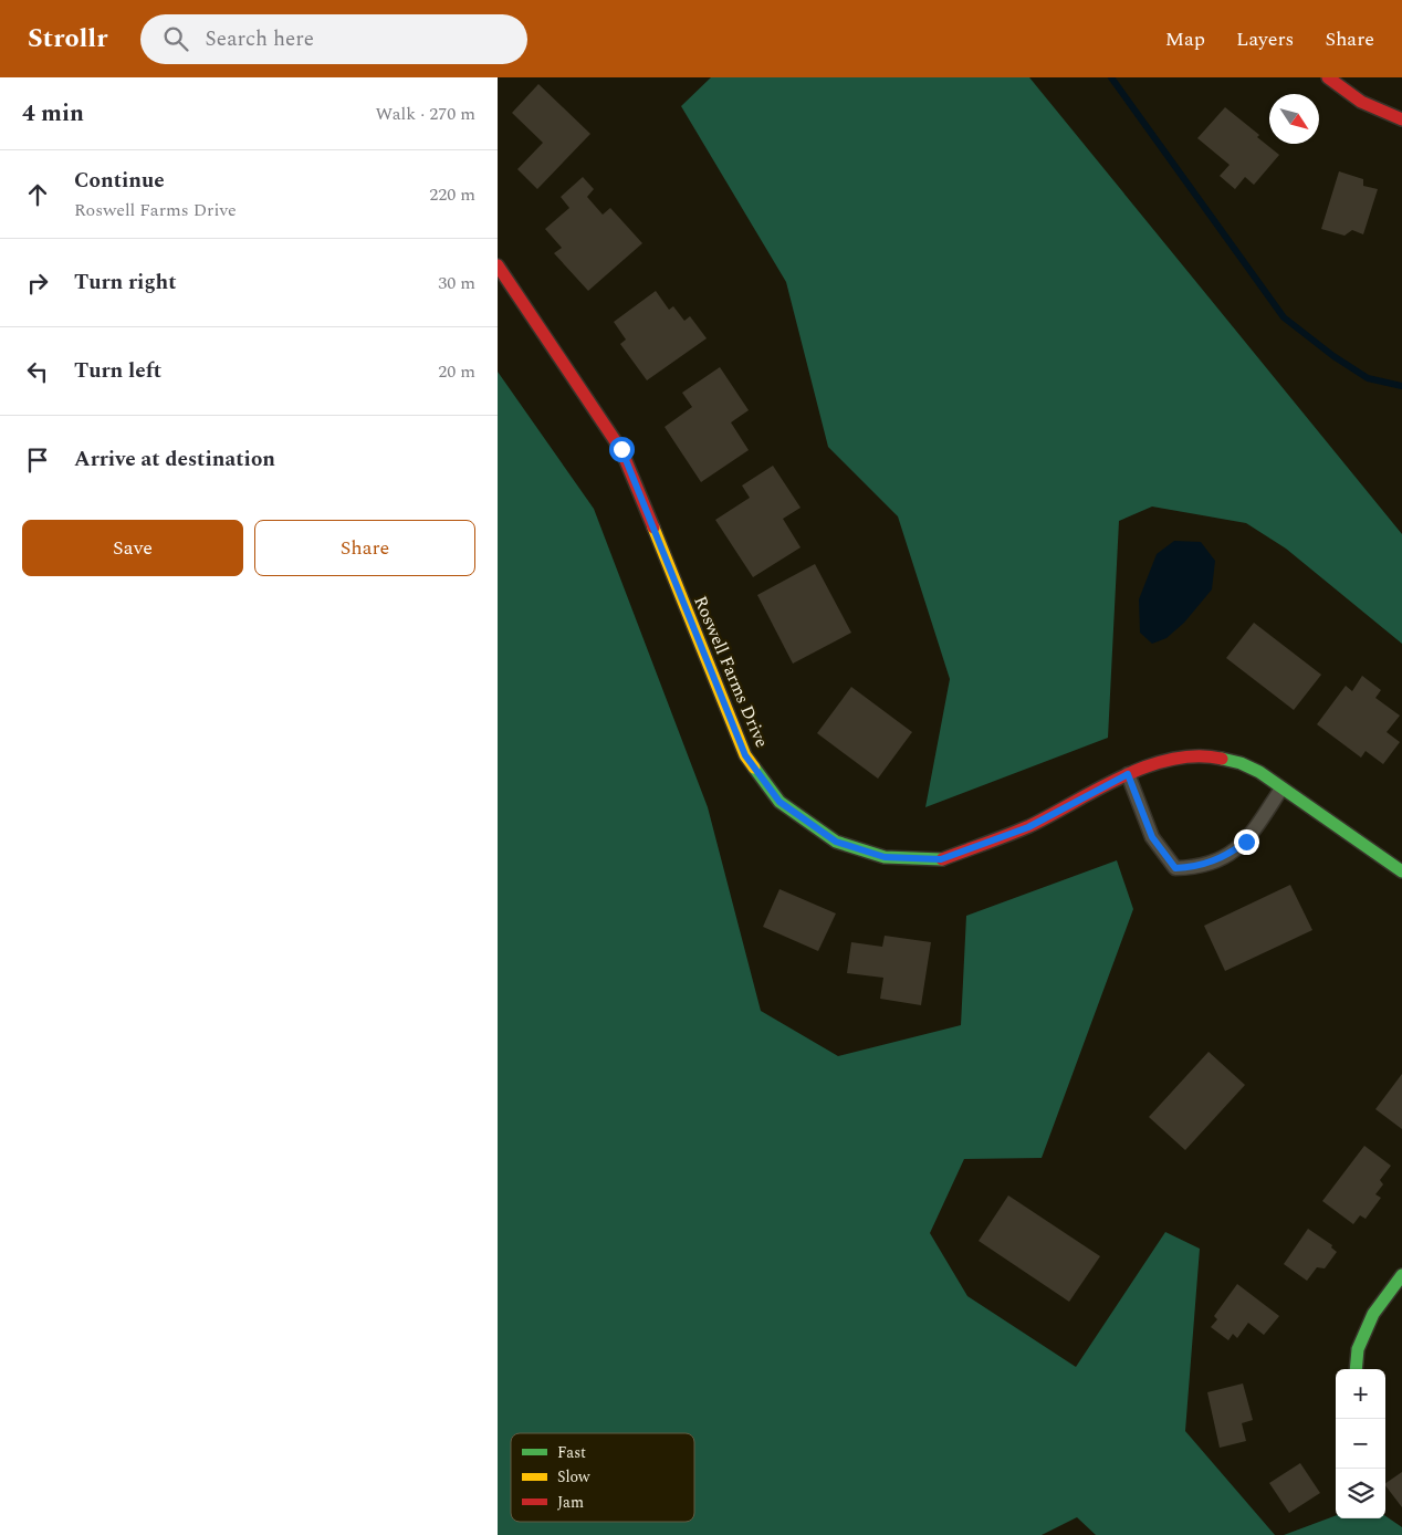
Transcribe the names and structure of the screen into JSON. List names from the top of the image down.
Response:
{
  "streets": {
    "street": ["Roswell Farms Drive"]
  },
  "legend": ["Fast", "Slow", "Jam"],
  "north": "bottom right",
  "page": {
    "header": "Strollr",
    "search": "Search here",
    "nav": ["Map", "Layers", "Share"],
    "heading": ["4 min", "Walk · 270 m"],
    "list": [
      ["Continue", "Roswell Farms Drive", "220 m"],
      ["Turn right", "30 m"],
      ["Turn left", "20 m"],
      "Arrive at destination"
    ],
    "buttons": ["Save", "Share"],
    "map_buttons": ["+", "−"]
  }
}
